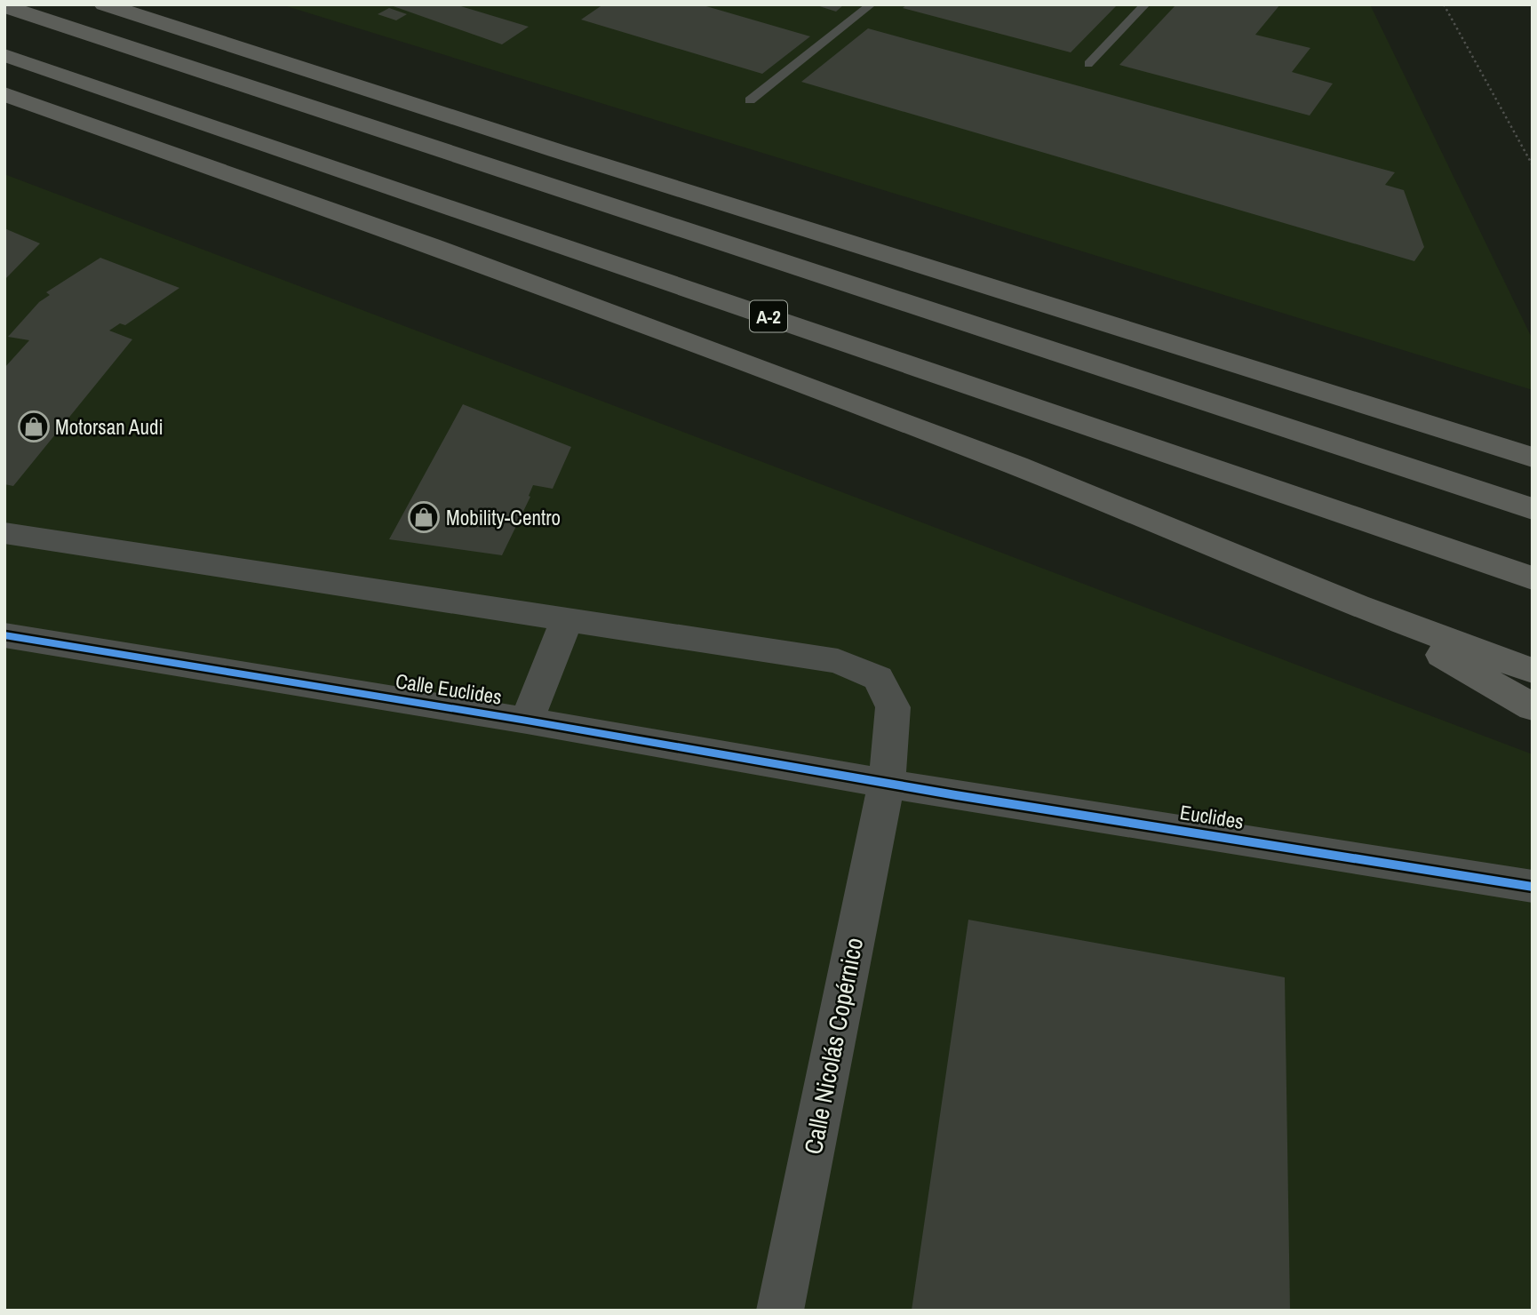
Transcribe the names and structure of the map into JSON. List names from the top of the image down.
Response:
{
  "streets": {
    "highway": ["A-2"],
    "street": ["Calle Euclides", "Euclides", "Calle Nicolás Copérnico"]
  },
  "crossings": [
    ["Calle Euclides", "Euclides"],
    ["Calle Euclides", "Calle Nicolás Copérnico"],
    ["Euclides", "Calle Nicolás Copérnico"]
  ],
  "places": {
    "shop": ["Motorsan Audi", "Mobility-Centro"]
  }
}
